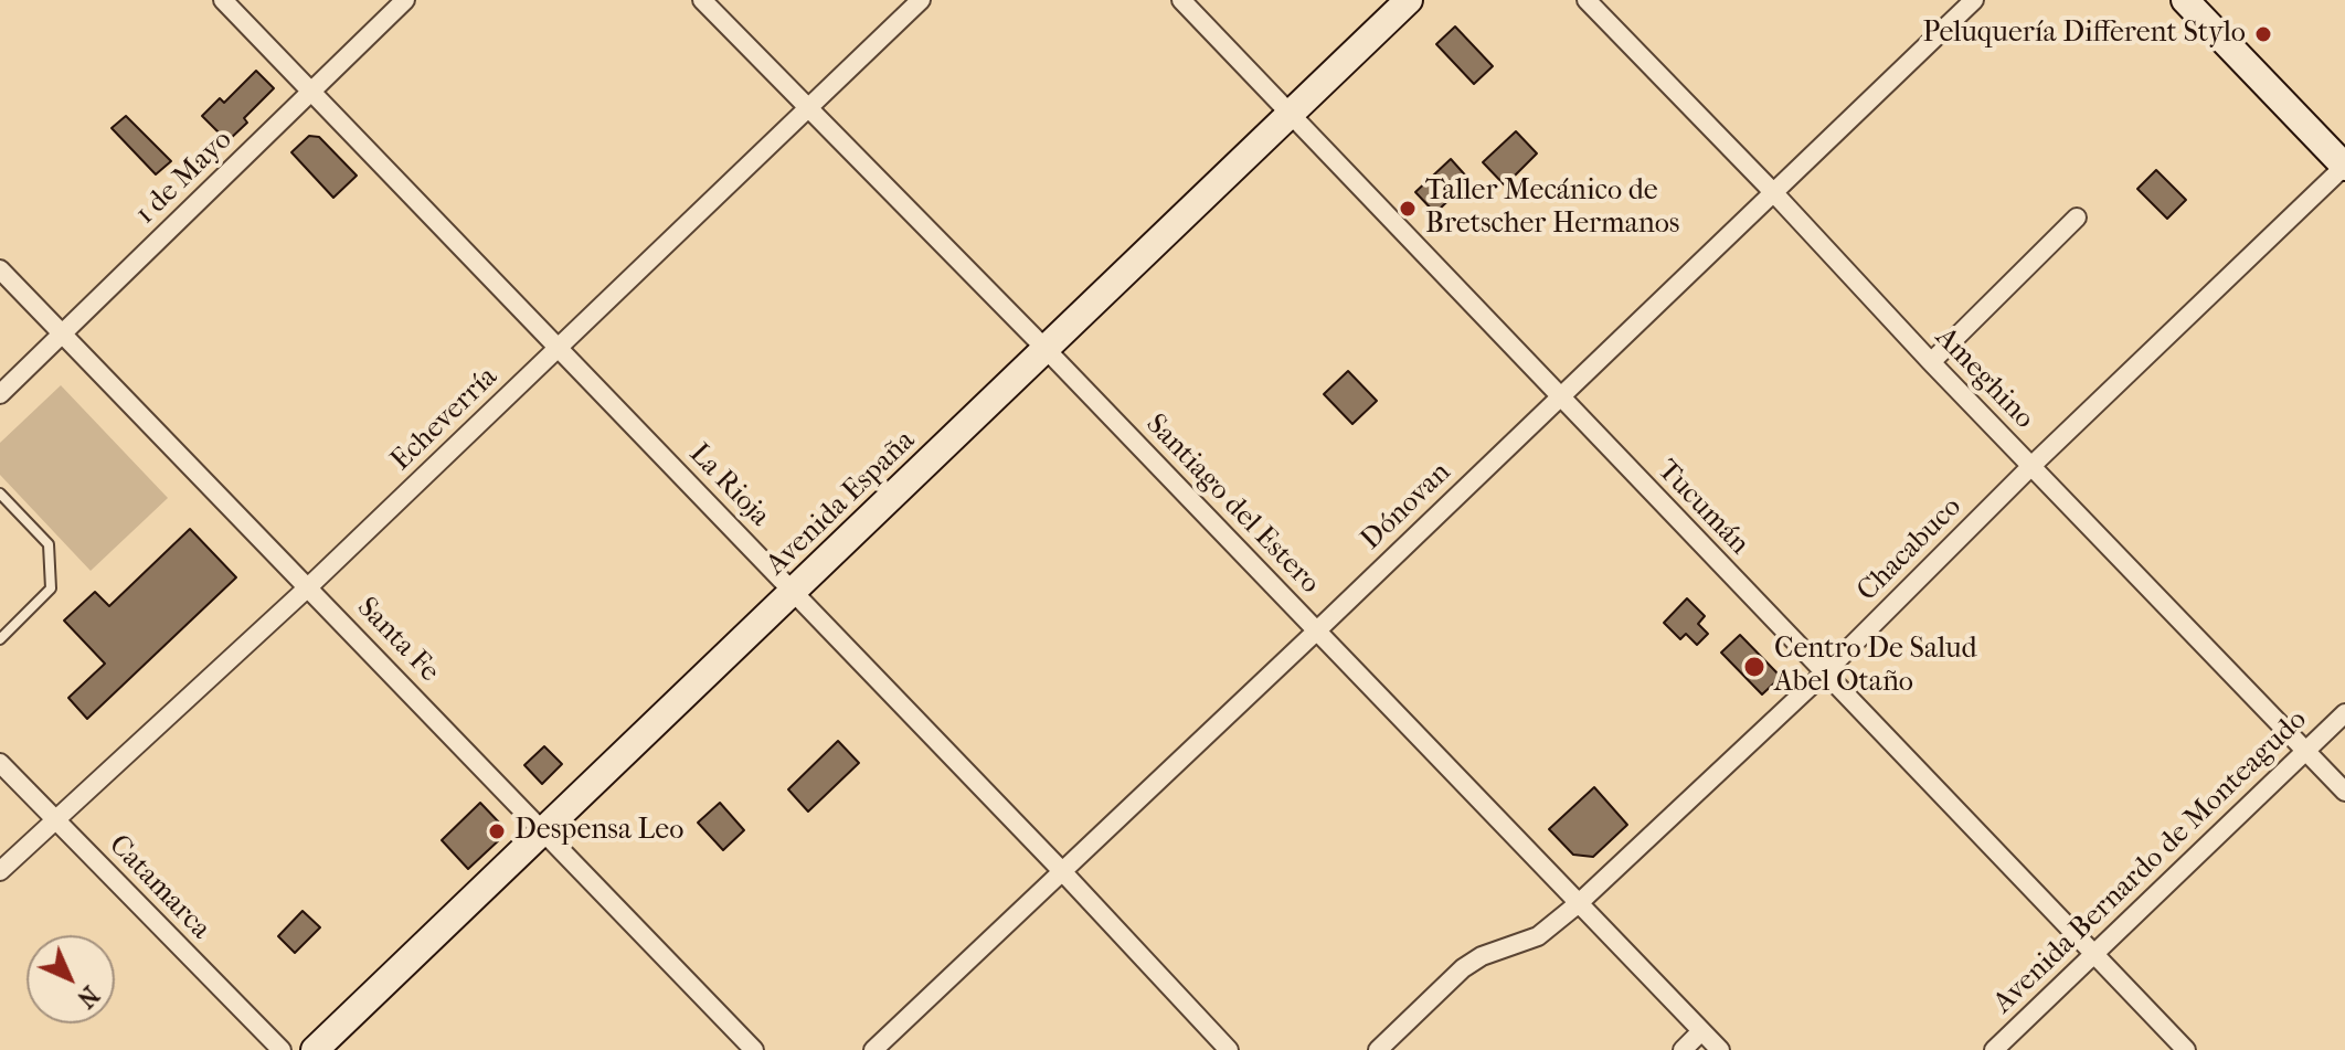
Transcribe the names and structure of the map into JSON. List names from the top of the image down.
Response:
{
  "streets": {
    "street": [
      "1 de Mayo",
      "Ameghino",
      "Echeverría",
      "La Rioja",
      "Avenida España",
      "Santiago del Estero",
      "Dónovan",
      "Tucumán",
      "Chacabuco",
      "Santa Fe",
      "Avenida Bernardo de Monteagudo",
      "Catamarca"
    ]
  },
  "crossings": [
    ["1 de Mayo", "La Rioja"],
    ["1 de Mayo", "Santa Fe"],
    ["Ameghino", "Dónovan"],
    ["Ameghino", "Chacabuco"],
    ["Ameghino", "Avenida Bernardo de Monteagudo"],
    ["Echeverría", "La Rioja"],
    ["Echeverría", "Santiago del Estero"],
    ["Echeverría", "Santa Fe"],
    ["Echeverría", "Catamarca"],
    ["La Rioja", "Avenida España"],
    ["La Rioja", "Dónovan"],
    ["Avenida España", "Santiago del Estero"],
    ["Avenida España", "Tucumán"],
    ["Avenida España", "Santa Fe"],
    ["Santiago del Estero", "Dónovan"],
    ["Santiago del Estero", "Chacabuco"],
    ["Dónovan", "Tucumán"],
    ["Tucumán", "Chacabuco"],
    ["Tucumán", "Avenida Bernardo de Monteagudo"]
  ],
  "places": [
    "Peluquería Different Stylo",
    "Taller Mecánico de Bretscher Hermanos",
    "Centro De Salud Abel Otaño",
    "Despensa Leo"
  ],
  "north": "bottom right"
}
